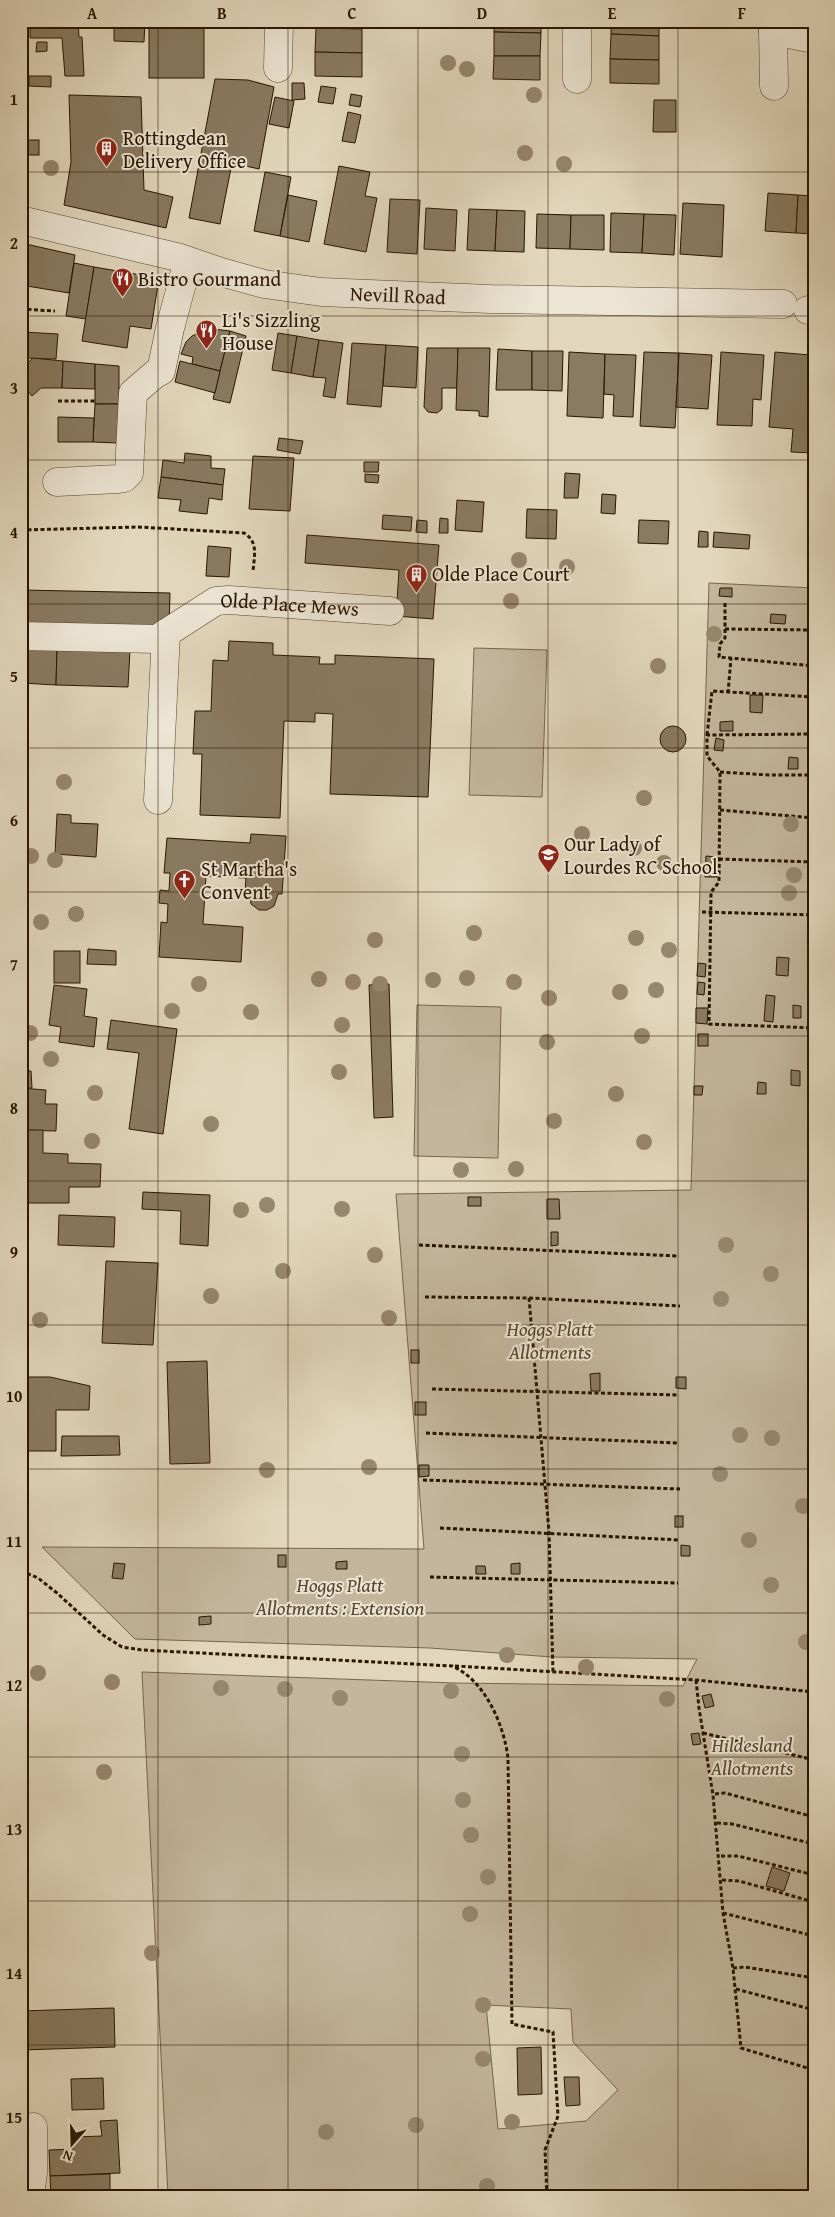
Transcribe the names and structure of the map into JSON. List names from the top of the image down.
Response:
{
  "streets": {
    "street": ["Nevill Road", "Olde Place Mews"]
  },
  "parks": ["Hoggs Platt Allotments", "Hoggs Platt Allotments : Extension", "Hildesland Allotments"],
  "places": {
    "building": ["Rottingdean Delivery Office", "Olde Place Court"],
    "restaurant": ["Bistro Gourmand", "Li's Sizzling House"],
    "school or university": ["Our Lady of Lourdes RC School"],
    "church": ["St Martha's Convent"]
  },
  "north": "bottom",
  "grid": {
    "columns": [
      "A",
      "B",
      "C",
      "D",
      "E",
      "F"
    ],
    "rows": [
      "1",
      "2",
      "3",
      "4",
      "5",
      "6",
      "7",
      "8",
      "9",
      "10",
      "11",
      "12",
      "13",
      "14",
      "15"
    ]
  }
}
